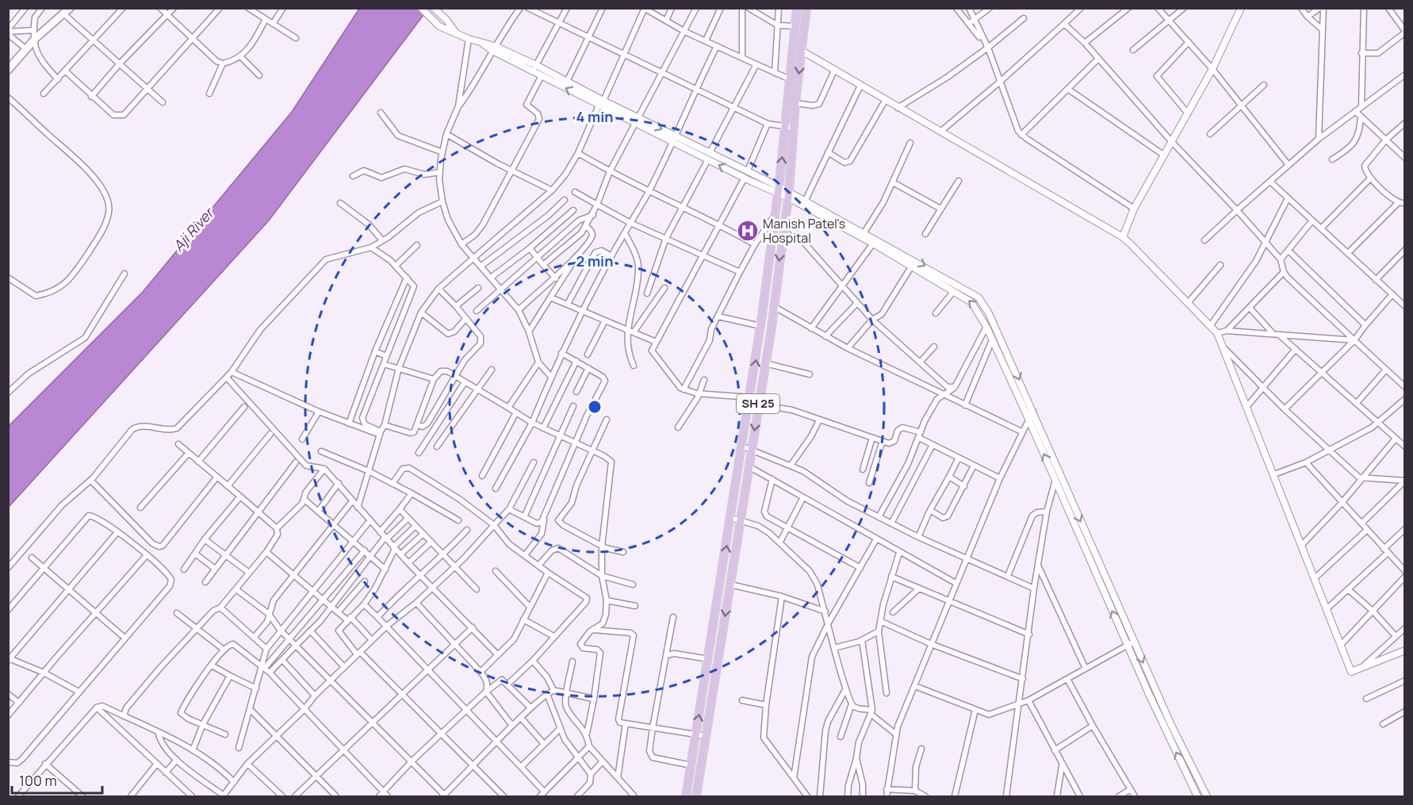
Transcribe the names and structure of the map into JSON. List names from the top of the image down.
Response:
{
  "streets": {
    "main road": ["SH 25"]
  },
  "water": ["Aji River"],
  "places": {
    "hospital": ["Manish Patel's Hospital"]
  },
  "scale_bar": "100 m",
  "rings": ["4 min", "2 min"]
}
